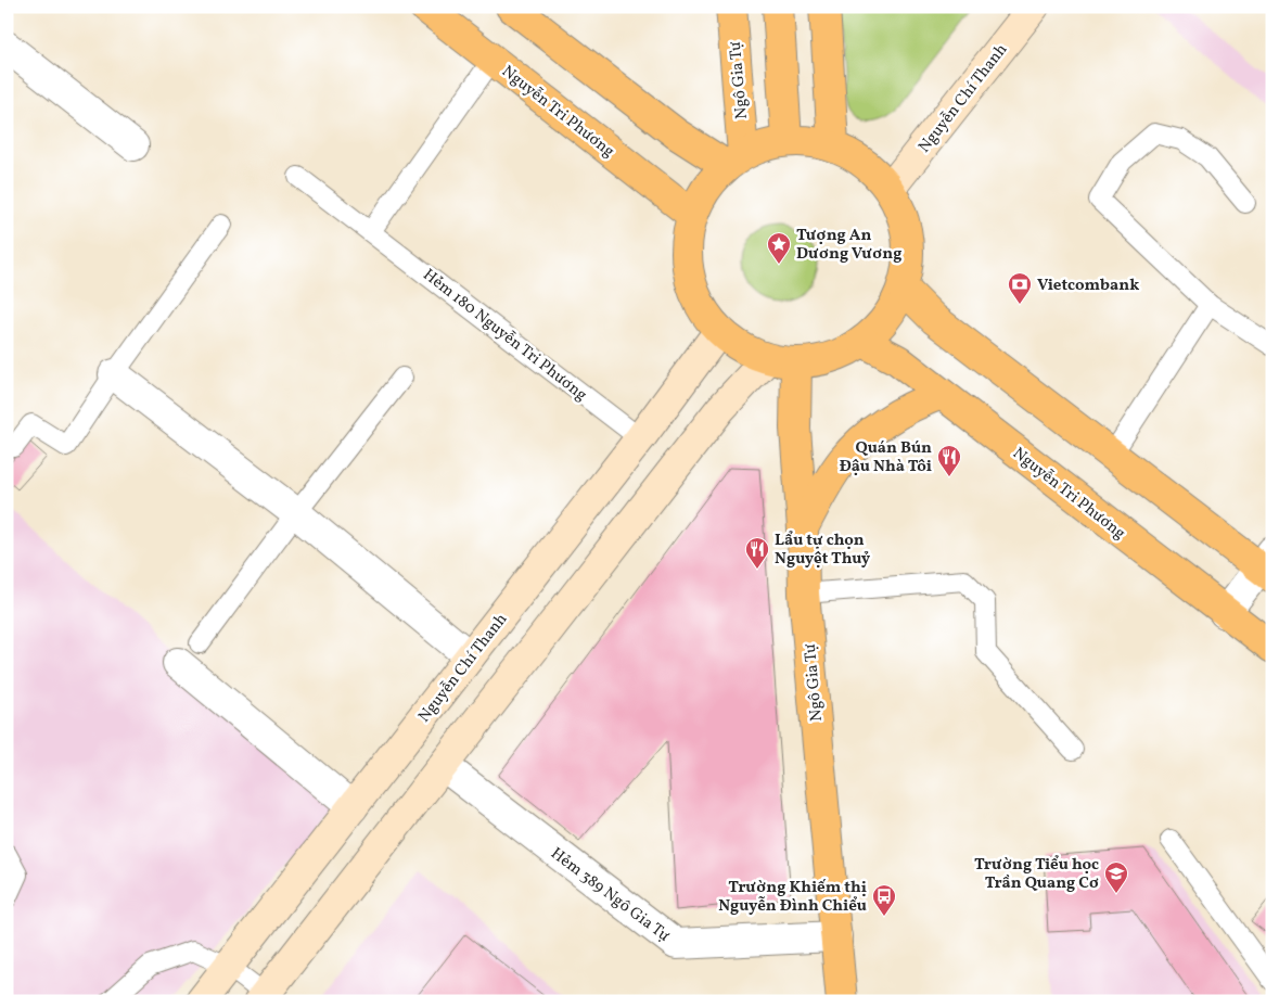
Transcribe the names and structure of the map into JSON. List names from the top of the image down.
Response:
{
  "streets": {
    "main road": ["Ngô Gia Tự", "Nguyễn Chí Thanh", "Nguyễn Tri Phương"],
    "street": ["Hẻm 389 Ngô Gia Tự"],
    "lane": ["Hẻm 180 Nguyễn Tri Phương"]
  },
  "crossings": [
    ["Ngô Gia Tự", "Hẻm 389 Ngô Gia Tự"],
    ["Nguyễn Chí Thanh", "Hẻm 180 Nguyễn Tri Phương"]
  ],
  "places": {
    "place": ["Tượng An Dương Vương"],
    "bank": ["Vietcombank"],
    "restaurant": ["Quán Bún Đậu Nhà Tôi", "Lẩu tự chọn Nguyệt Thuỷ"],
    "school or university": ["Trường Tiểu học Trần Quang Cơ"],
    "bus stop": ["Trường Khiếm thị Nguyễn Đình Chiểu"]
  }
}
